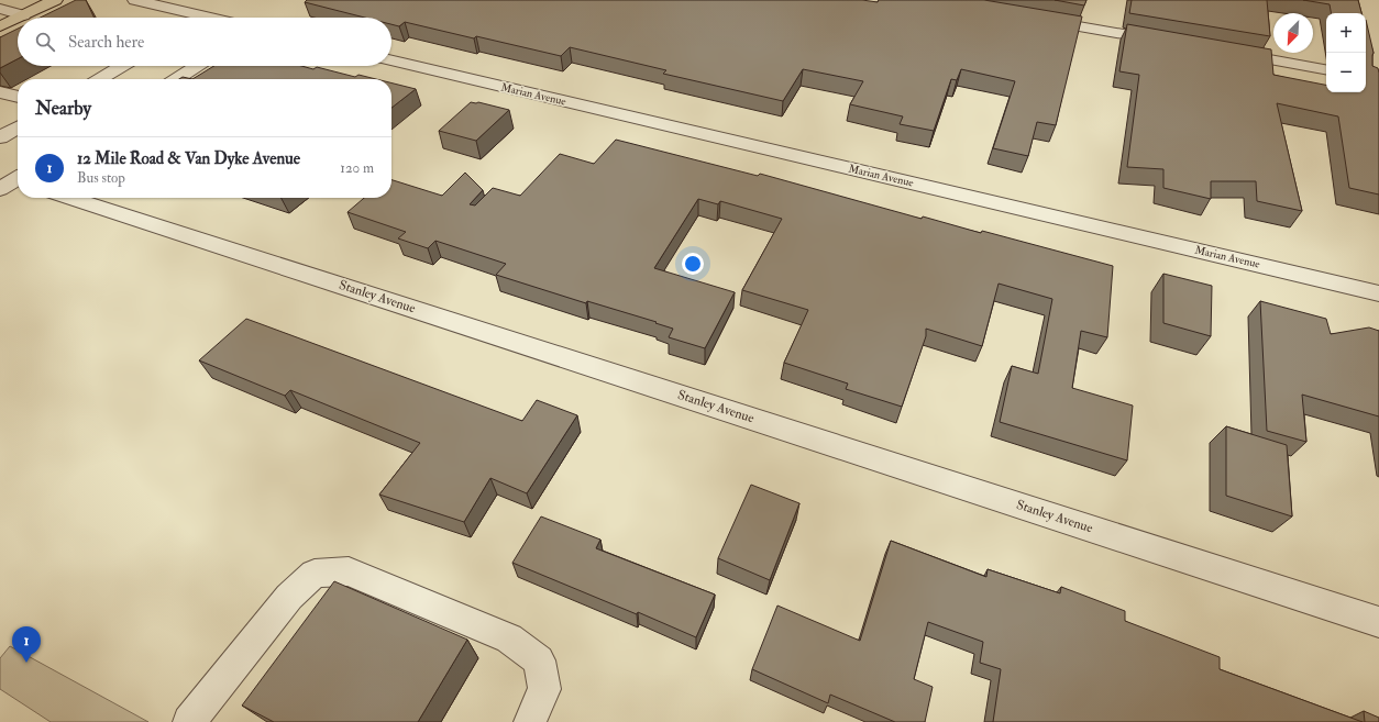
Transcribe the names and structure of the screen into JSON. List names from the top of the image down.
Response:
{
  "streets": {
    "street": ["Marian Avenue", "Stanley Avenue"]
  },
  "north": "bottom left",
  "page": {
    "map_buttons": ["+", "−"],
    "search": "Search here",
    "heading": "Nearby",
    "list": [
      {
        "mark": "1",
        "name": "12 Mile Road & Van Dyke Avenue",
        "note": "Bus stop",
        "value": "120 m"
      }
    ],
    "pins": "1"
  }
}
